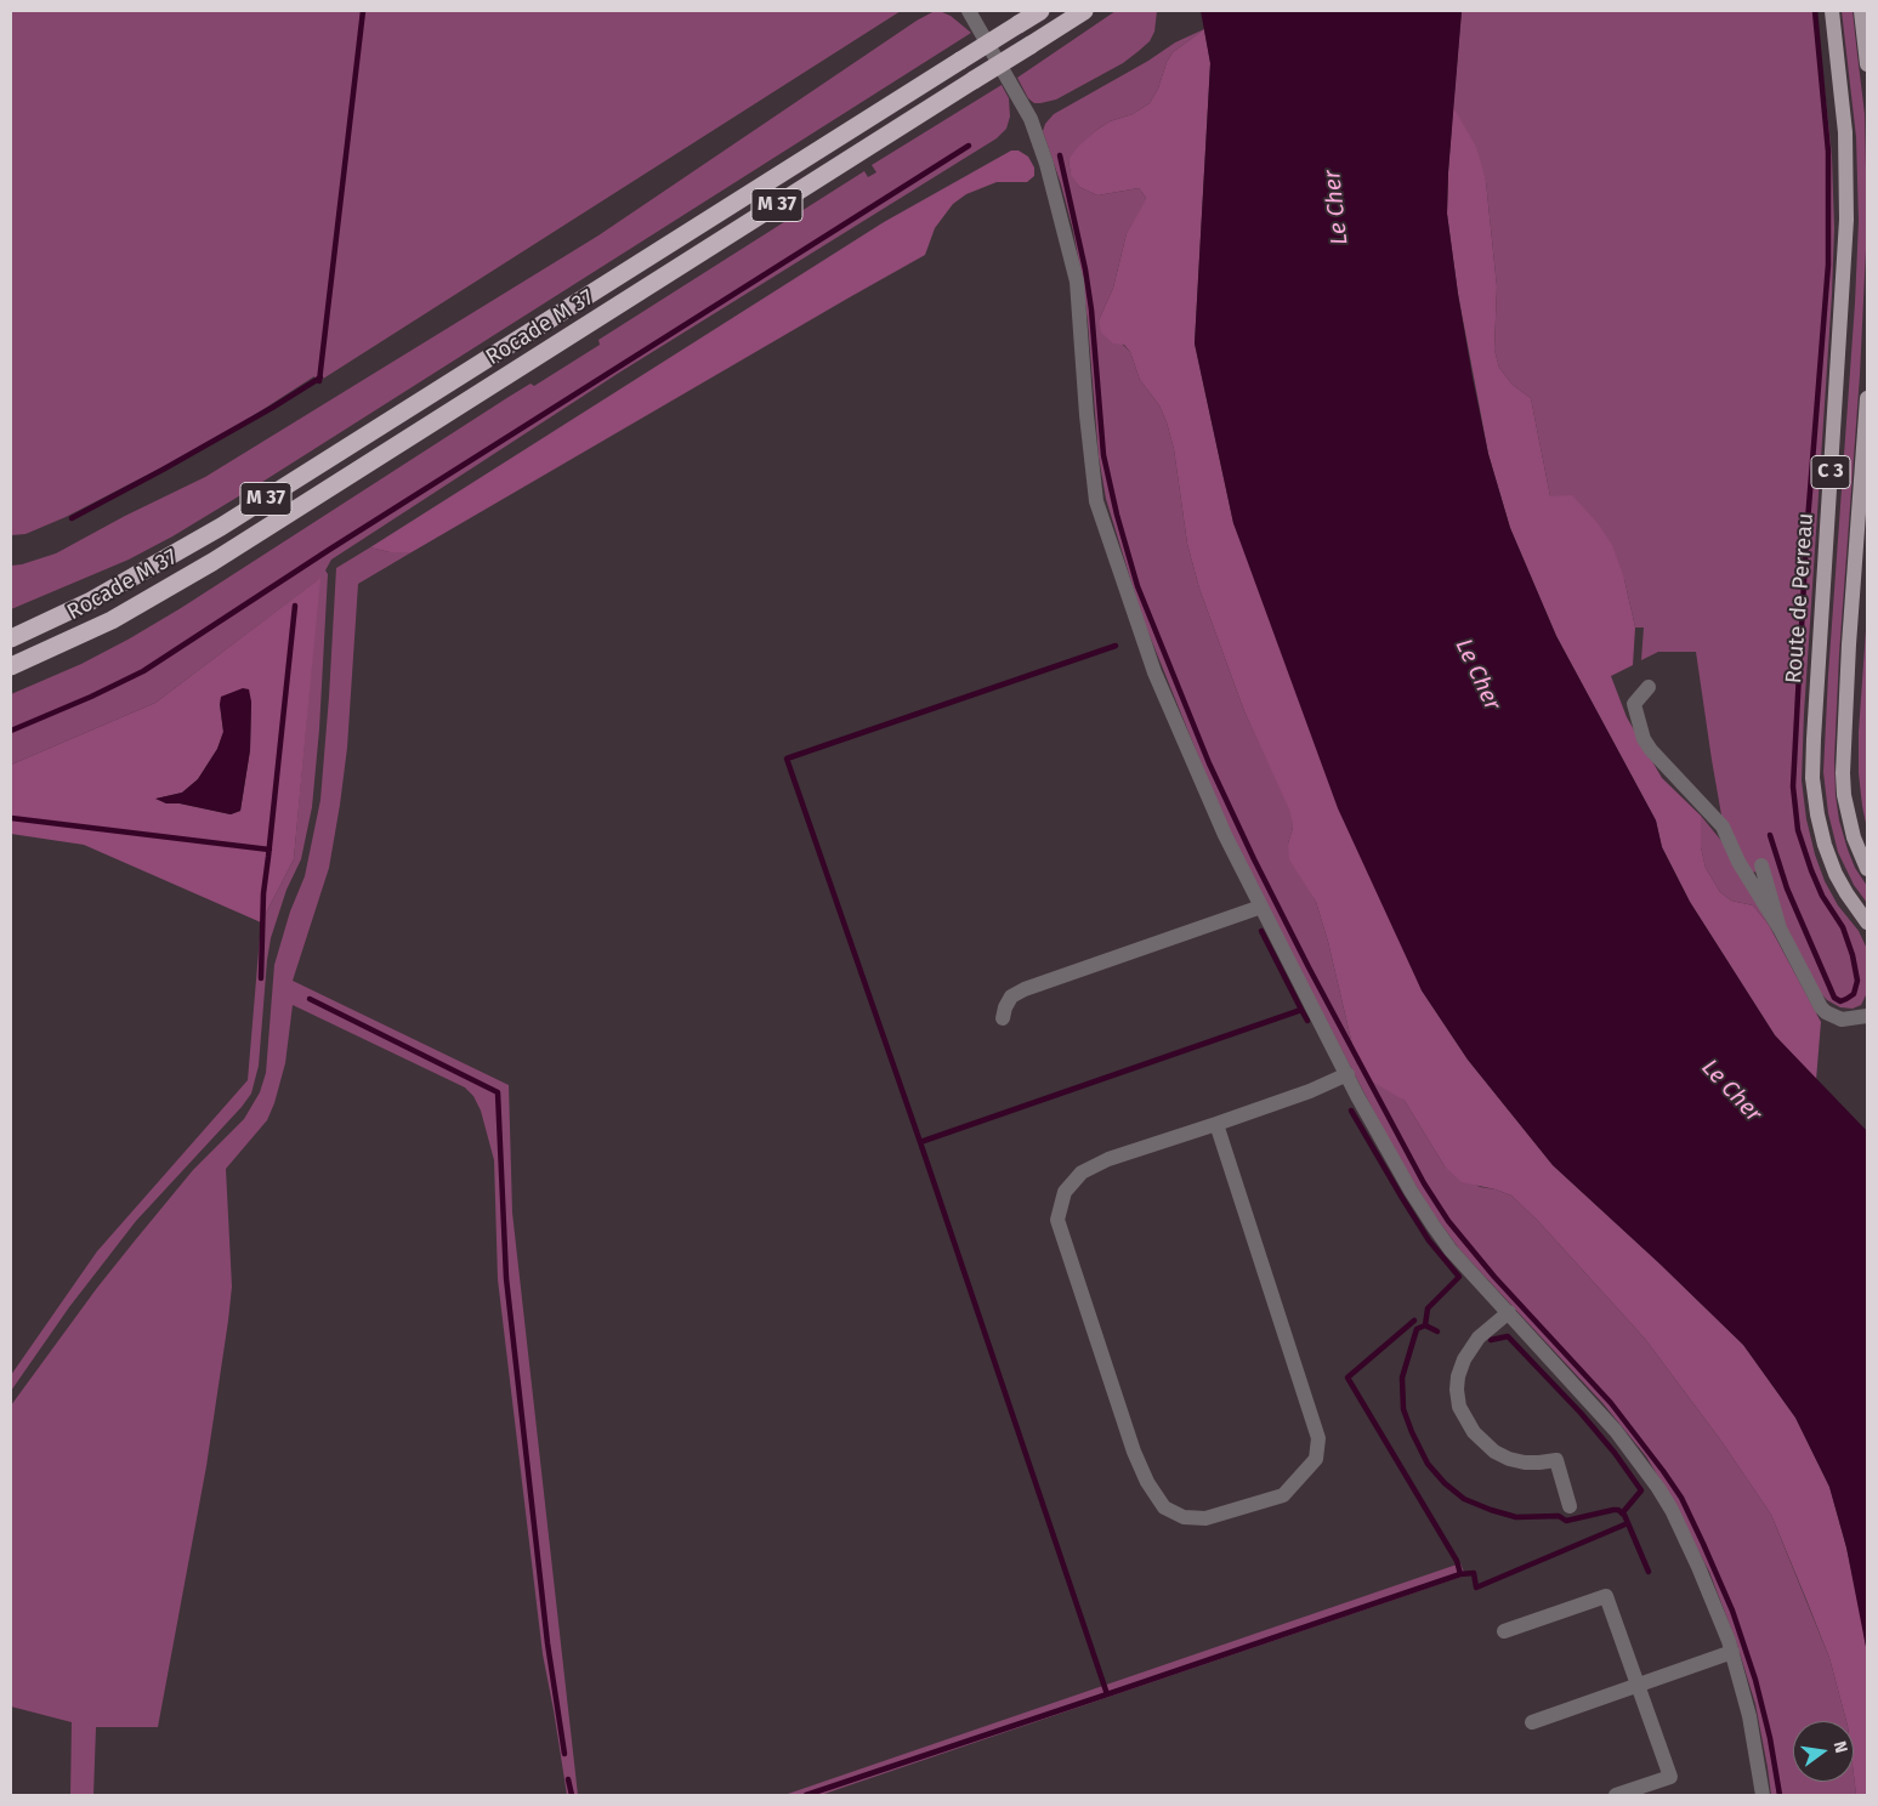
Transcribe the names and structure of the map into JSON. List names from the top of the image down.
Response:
{
  "streets": {
    "highway": ["M 37", "Rocade M 37"],
    "main road": ["C 3", "Route de Perreau"]
  },
  "water": ["Le Cher"],
  "north": "right"
}
